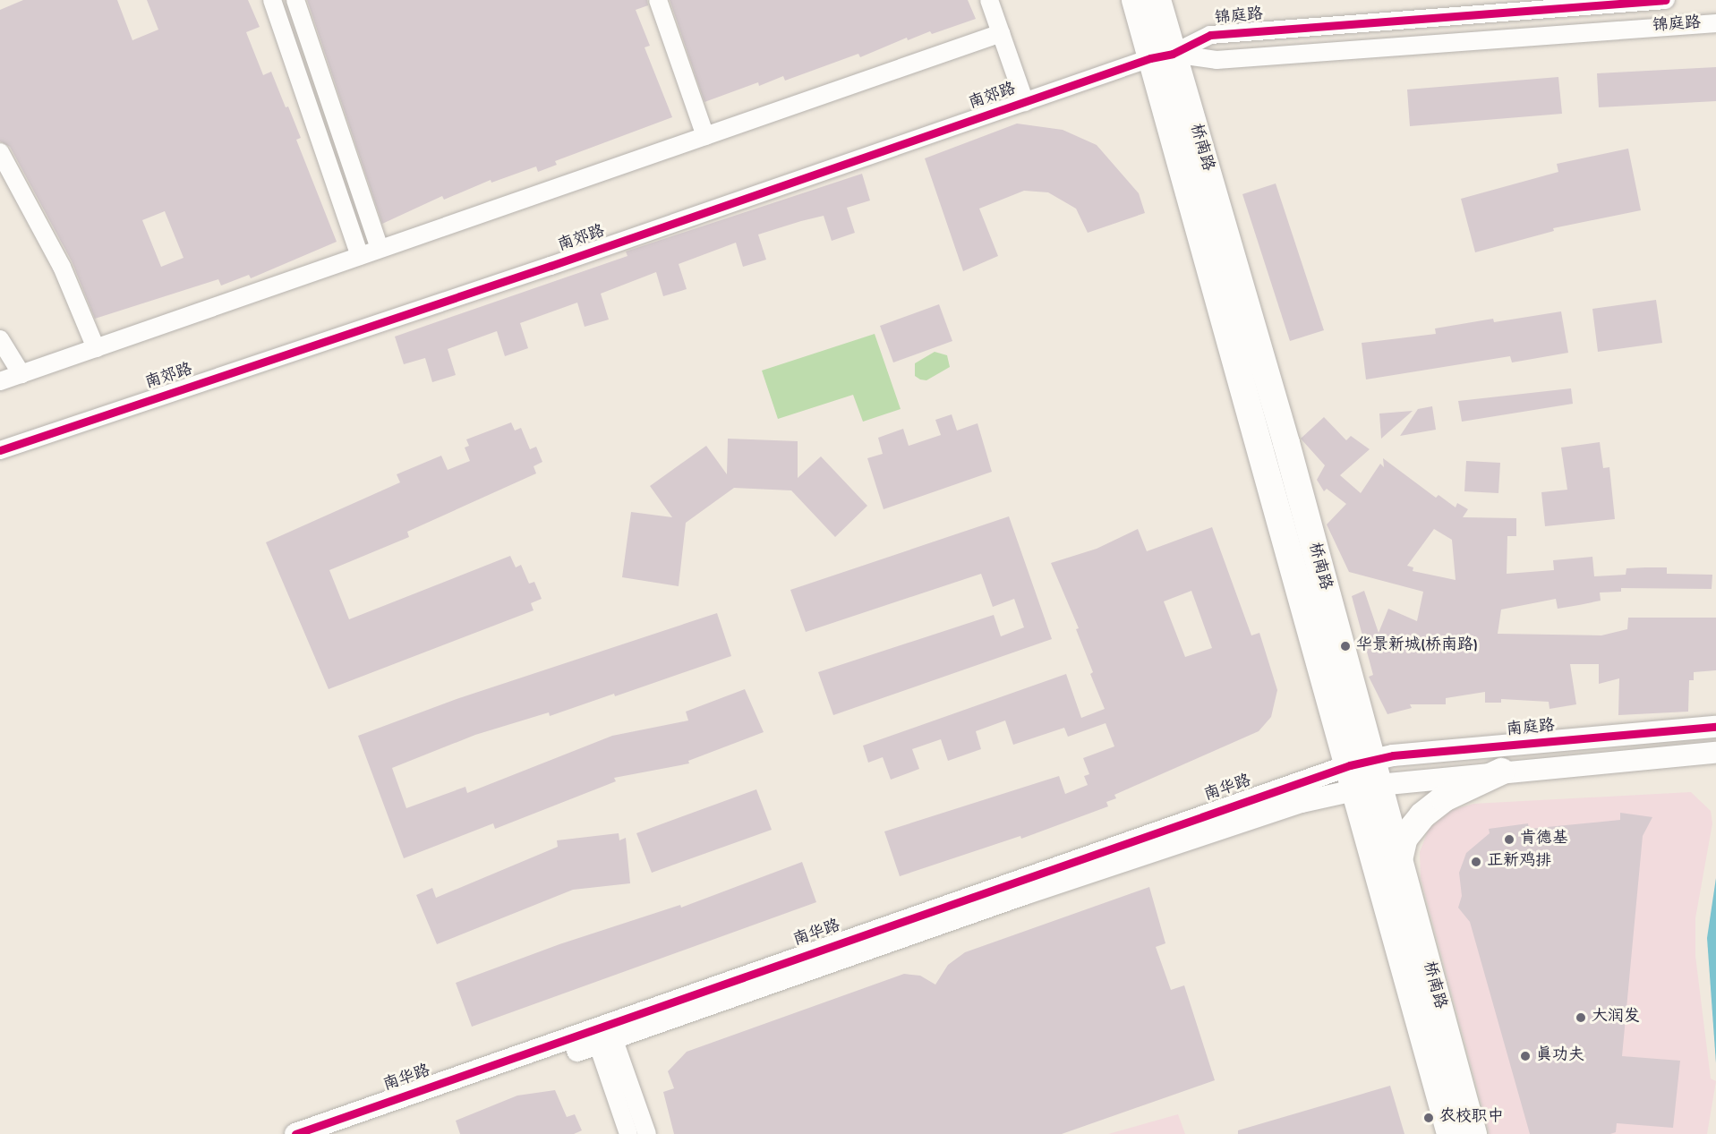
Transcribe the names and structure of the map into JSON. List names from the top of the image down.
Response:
{
  "streets": {
    "main road": ["桥南路"],
    "street": [
      "锦庭路",
      "南郊路",
      "南庭路",
      "南华路"
    ]
  },
  "crossings": [
    ["锦庭路", "南郊路"],
    ["锦庭路", "桥南路"],
    ["南郊路", "桥南路"],
    ["桥南路", "南庭路"],
    ["桥南路", "南华路"],
    ["南庭路", "南华路"]
  ],
  "places": [
    "华景新城(桥南路)",
    "肯德基",
    "正新鸡排",
    "大润发",
    "真功夫",
    "农校职中"
  ]
}
